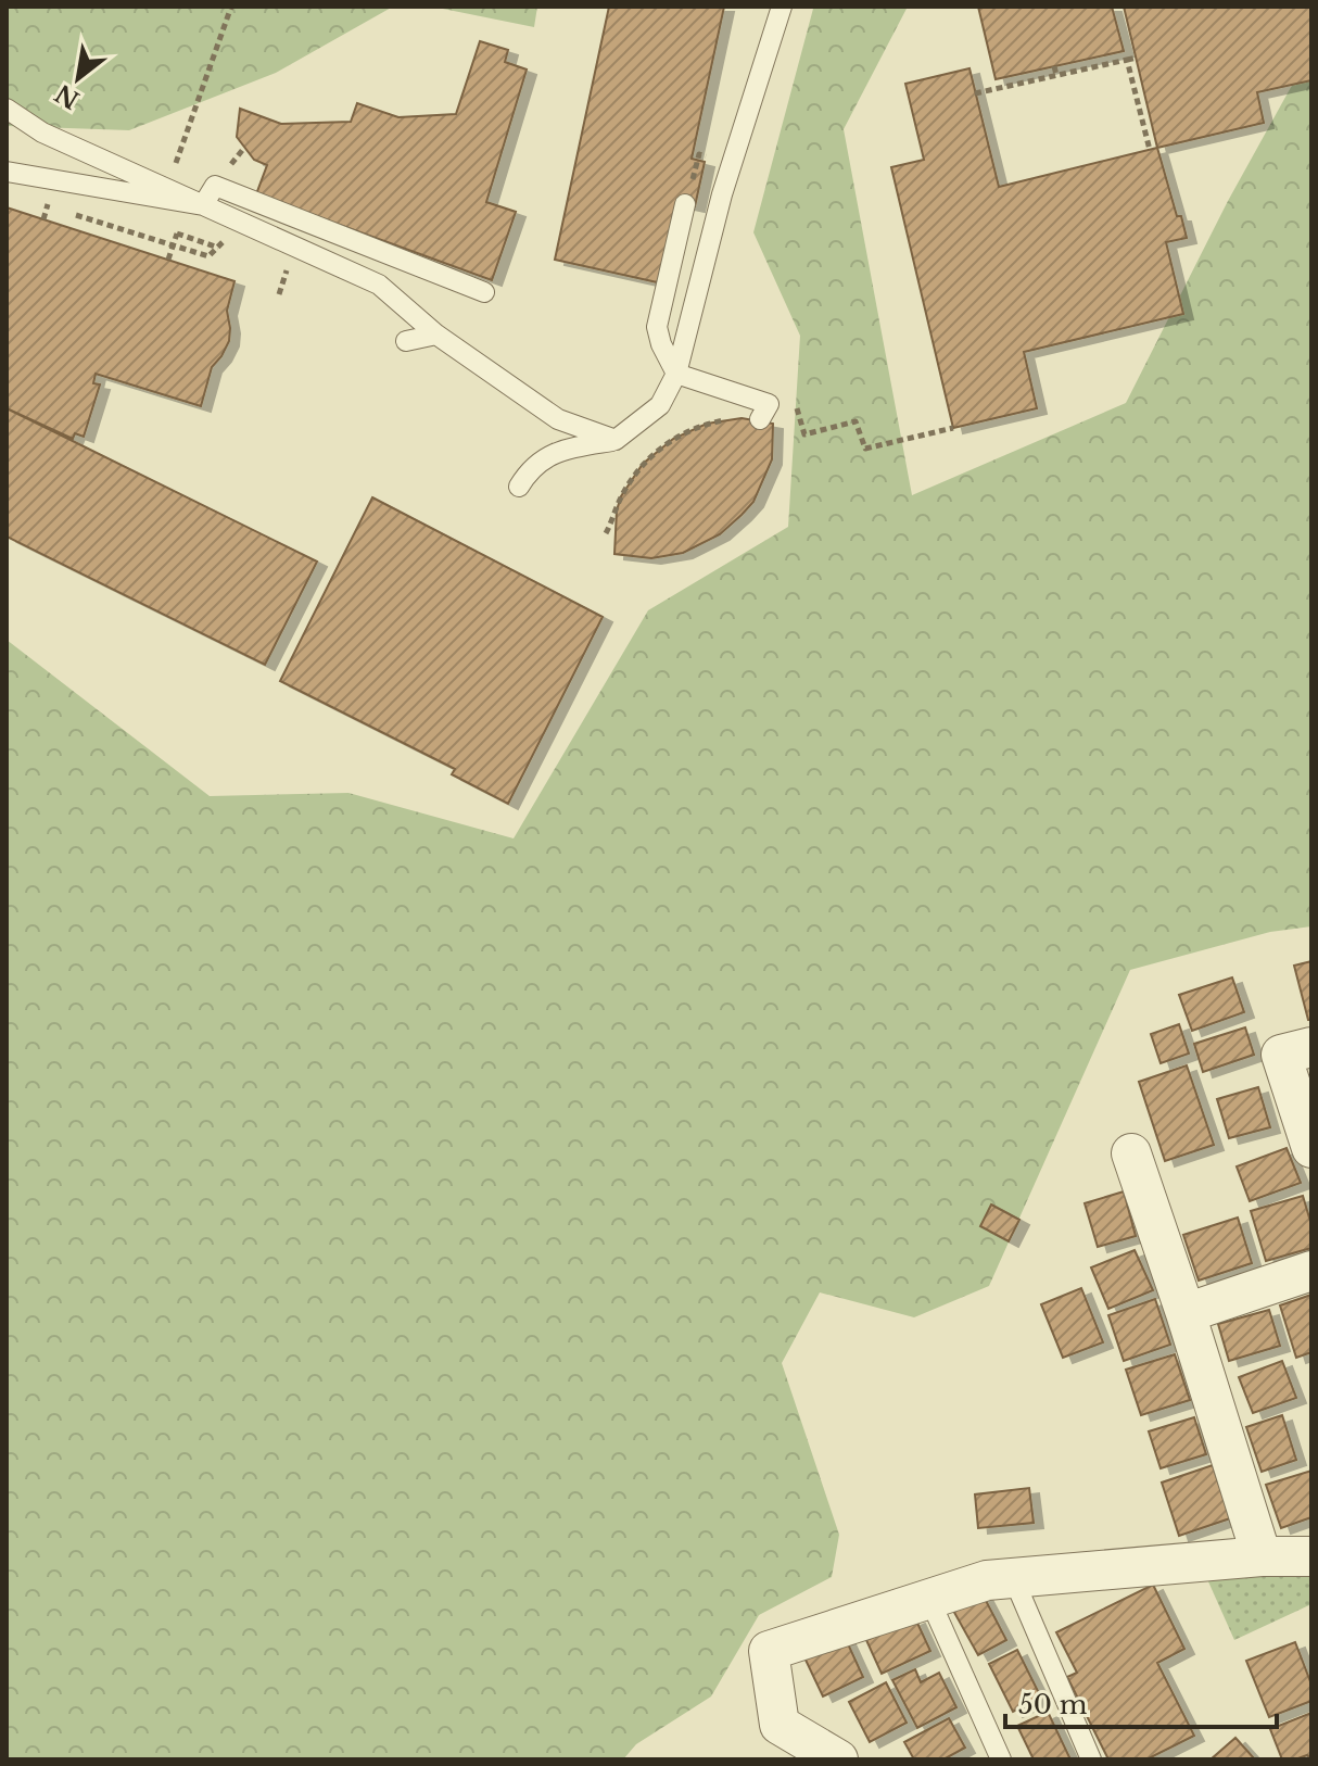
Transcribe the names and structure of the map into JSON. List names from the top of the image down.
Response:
{
  "scale_bar": "50 m",
  "north": "bottom left"
}
